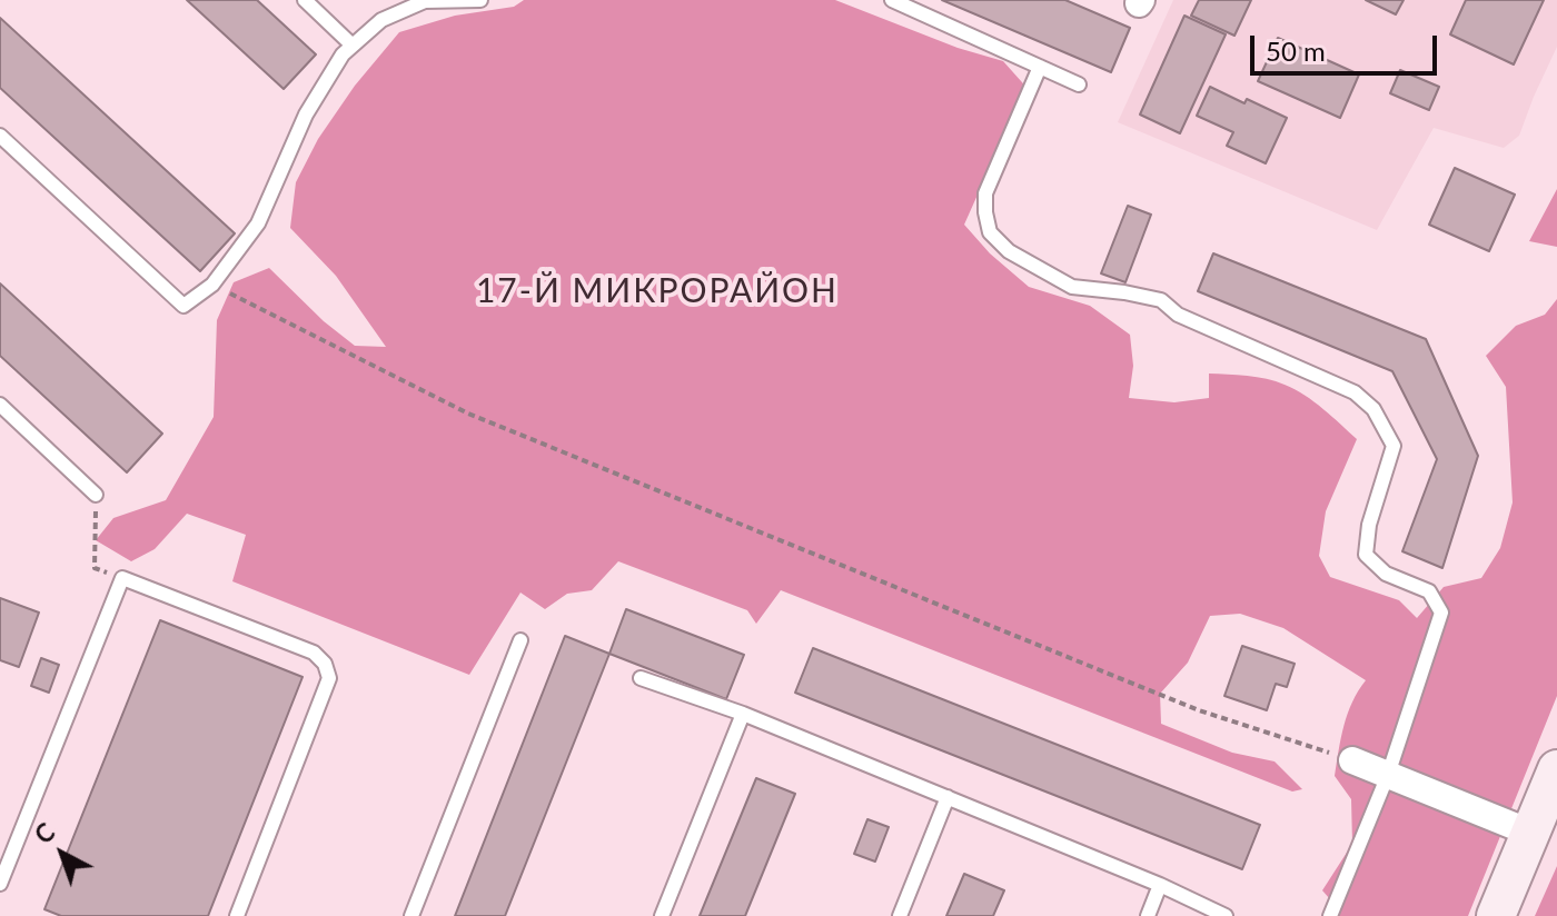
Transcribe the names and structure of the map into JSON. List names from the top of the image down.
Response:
{
  "districts": ["17-Й МИКРОРАЙОН"],
  "scale_bar": "50 m",
  "north": "top left"
}
